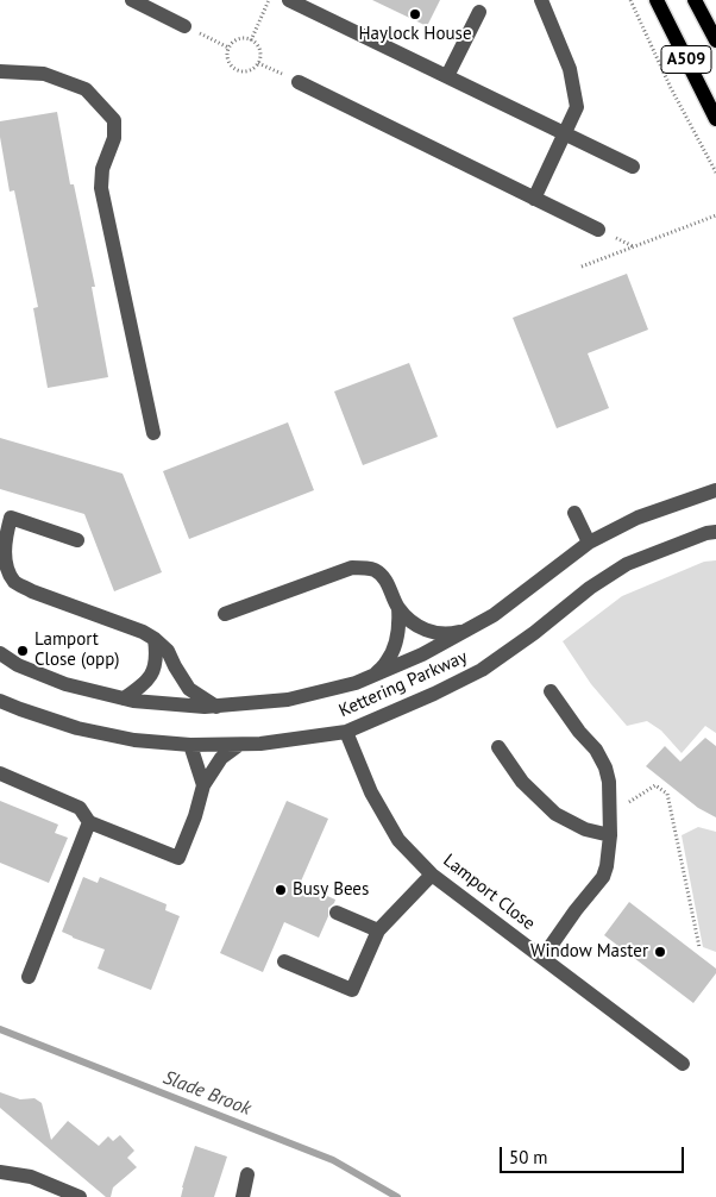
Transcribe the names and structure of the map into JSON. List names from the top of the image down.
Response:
{
  "streets": {
    "main road": ["A509"],
    "street": ["Kettering Parkway", "Lamport Close"]
  },
  "crossings": [
    ["Kettering Parkway", "Lamport Close"]
  ],
  "water": ["Slade Brook"],
  "places": [
    "Haylock House",
    "Lamport Close (opp)",
    "Busy Bees",
    "Window Master"
  ],
  "scale_bar": "50 m"
}
